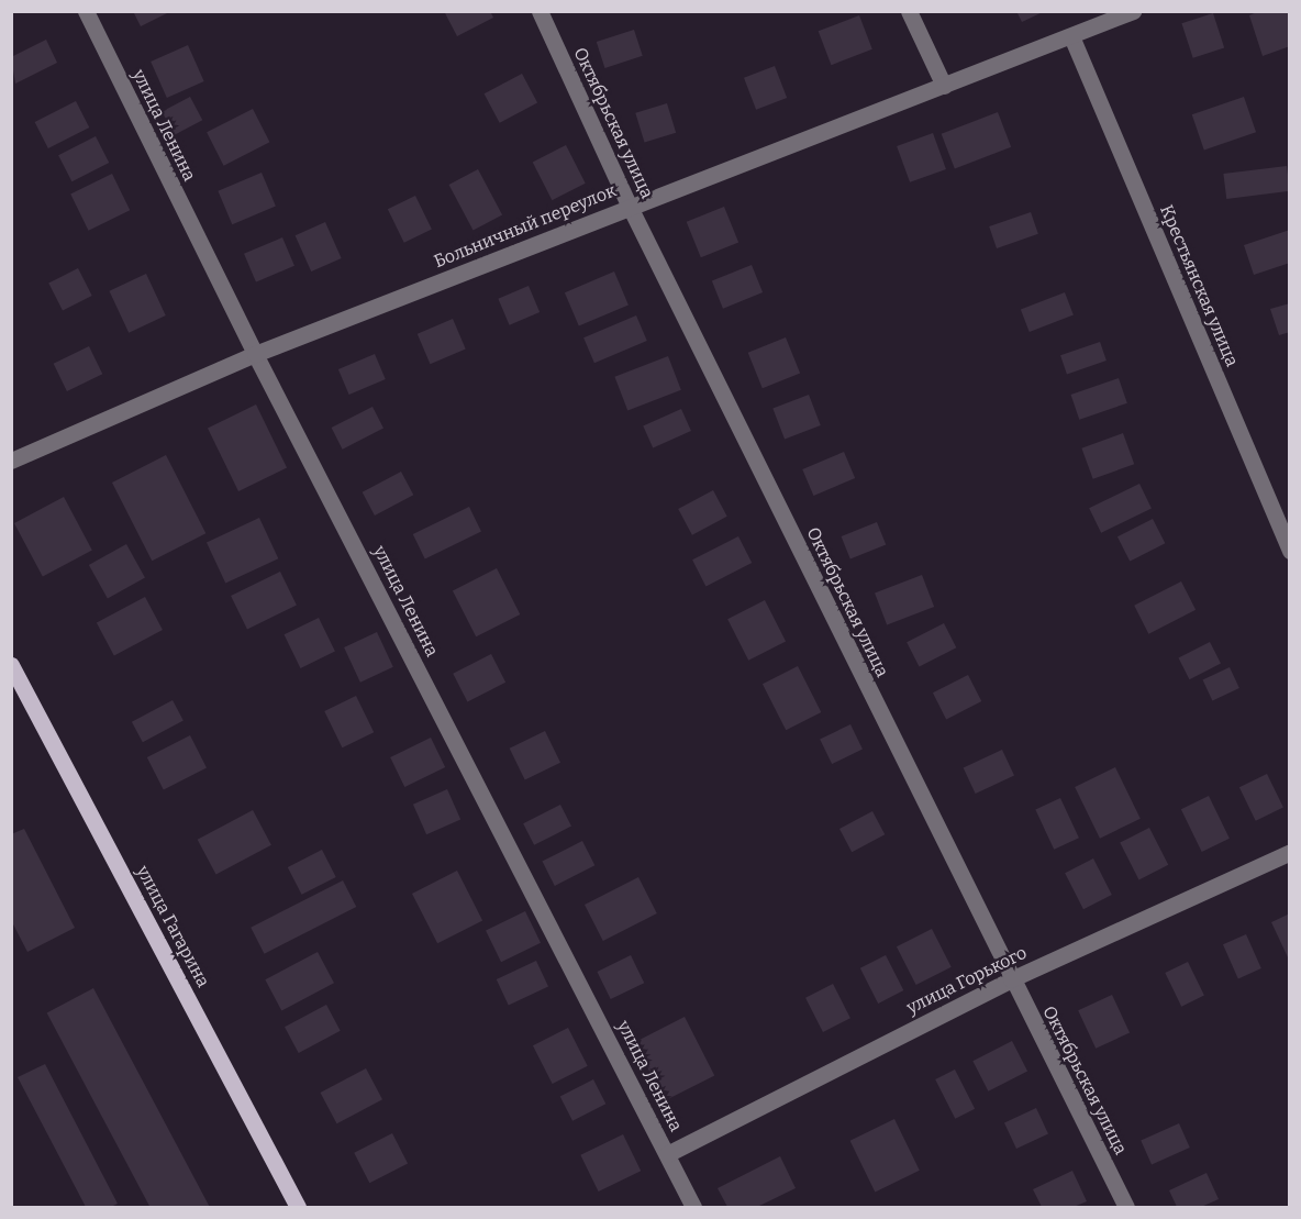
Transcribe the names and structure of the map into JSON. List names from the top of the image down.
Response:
{
  "streets": {
    "main road": ["улица Гагарина"],
    "street": [
      "Октябрьская улица",
      "улица Ленина",
      "Больничный переулок",
      "Крестьянская улица",
      "улица Горького"
    ]
  },
  "crossings": [
    ["Октябрьская улица", "Больничный переулок"],
    ["Октябрьская улица", "улица Горького"],
    ["улица Ленина", "Больничный переулок"],
    ["улица Ленина", "улица Горького"],
    ["Больничный переулок", "Крестьянская улица"]
  ]
}
